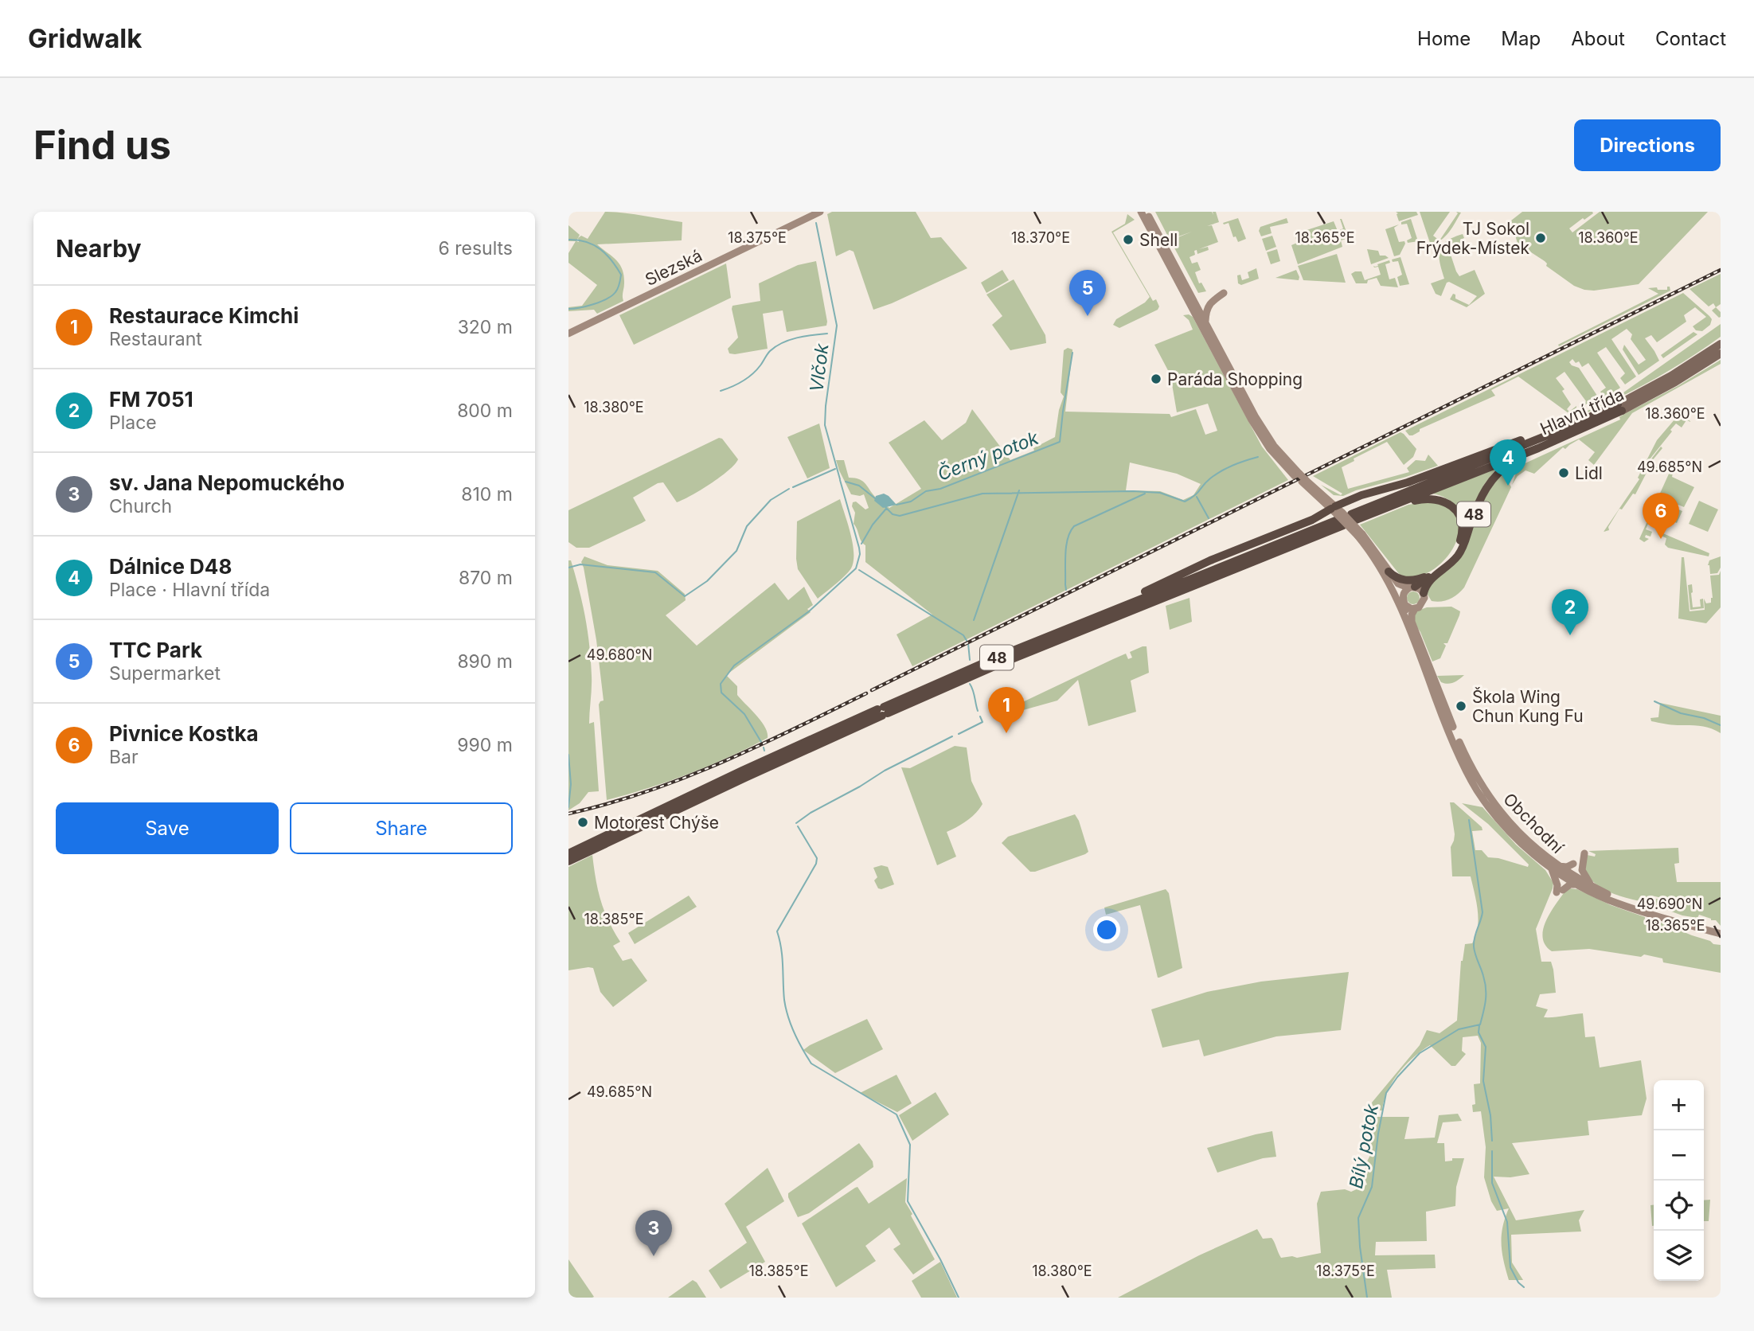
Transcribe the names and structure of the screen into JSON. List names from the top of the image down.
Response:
{
  "streets": {
    "highway": ["Hlavní třída", "48"],
    "main road": ["Slezská", "Obchodní"]
  },
  "crossings": [
    ["Hlavní třída", "48"],
    ["48", "Obchodní"]
  ],
  "water": ["Vlčok", "Černý potok", "Bílý potok"],
  "places": [
    "TJ Sokol Frýdek-Místek",
    "Shell",
    "Paráda Shopping",
    "Lidl",
    "Škola Wing Chun Kung Fu",
    "Motorest Chýše"
  ],
  "page": {
    "header": "Gridwalk",
    "nav": [
      "Home",
      "Map",
      "About",
      "Contact"
    ],
    "buttons": [
      "Directions",
      ["Save", "Share"]
    ],
    "title": "Find us",
    "heading": ["Nearby", "6 results"],
    "pins": [
      "5",
      "4",
      "6",
      "2",
      "1",
      "3"
    ],
    "list": [
      {
        "mark": "1",
        "name": "Restaurace Kimchi",
        "note": "Restaurant",
        "value": "320 m"
      },
      {
        "mark": "2",
        "name": "FM 7051",
        "note": "Place",
        "value": "800 m"
      },
      {
        "mark": "3",
        "name": "sv. Jana Nepomuckého",
        "note": "Church",
        "value": "810 m"
      },
      {
        "mark": "4",
        "name": "Dálnice D48",
        "note": "Place · Hlavní třída",
        "value": "870 m"
      },
      {
        "mark": "5",
        "name": "TTC Park",
        "note": "Supermarket",
        "value": "890 m"
      },
      {
        "mark": "6",
        "name": "Pivnice Kostka",
        "note": "Bar",
        "value": "990 m"
      }
    ],
    "map_buttons": ["+", "−"]
  },
  "coordinates": [
    "18.375°E",
    "18.370°E",
    "18.365°E",
    "18.360°E",
    "18.380°E",
    "49.685°N",
    "49.680°N",
    "49.690°N",
    "18.385°E"
  ]
}
